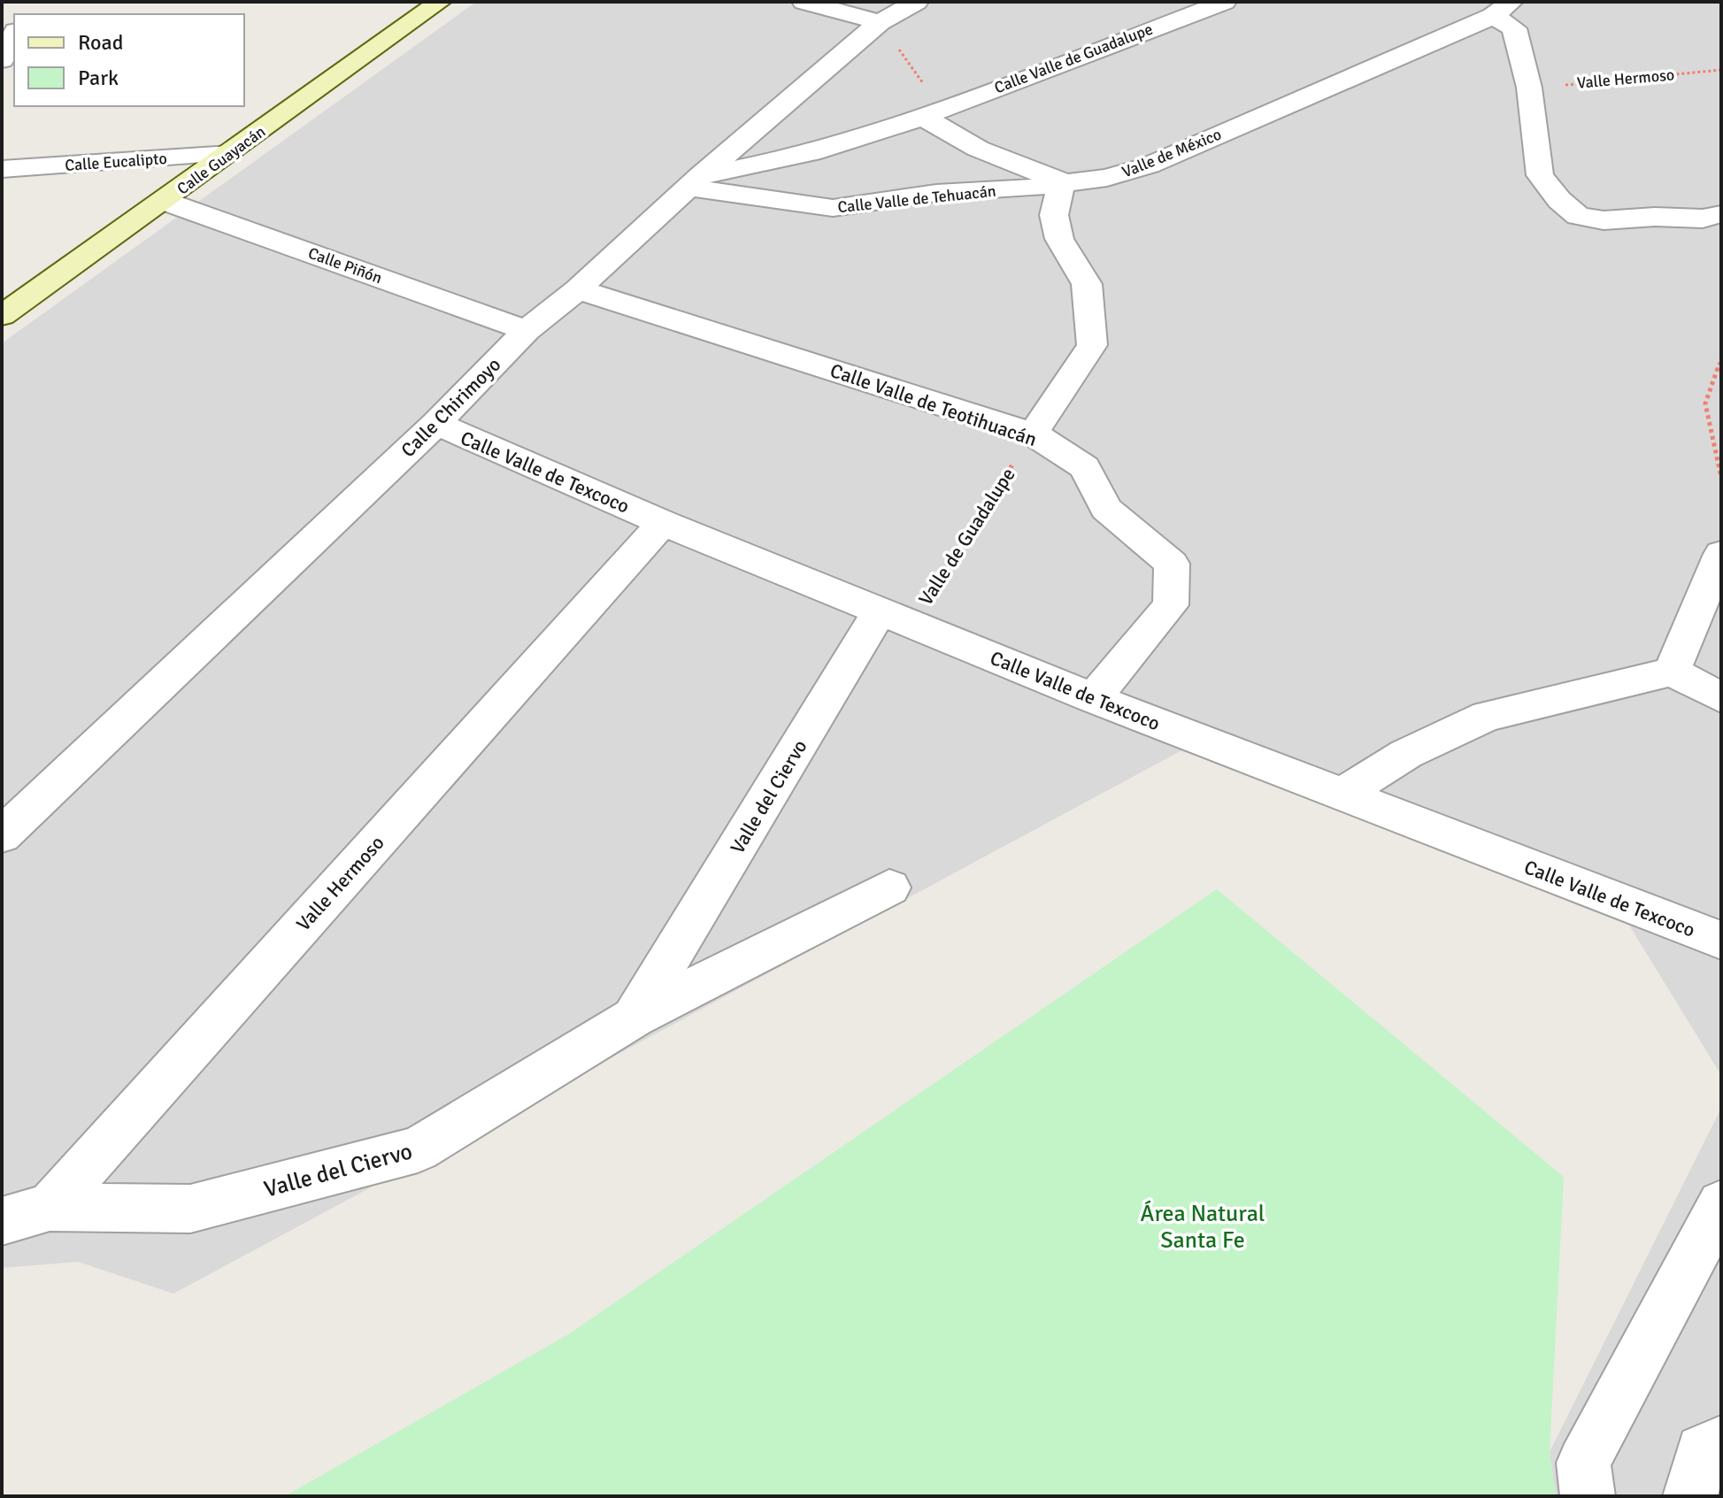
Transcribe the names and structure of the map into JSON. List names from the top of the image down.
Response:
{
  "streets": {
    "street": [
      "Calle Valle de Guadalupe",
      "Valle Hermoso",
      "Valle de México",
      "Calle Guayacán",
      "Calle Eucalipto",
      "Calle Valle de Tehuacán",
      "Calle Piñón",
      "Calle Valle de Teotihuacán",
      "Calle Chirimoyo",
      "Calle Valle de Texcoco",
      "Valle del Ciervo"
    ],
    "path": ["Valle de Guadalupe"]
  },
  "crossings": [
    ["Calle Valle de Guadalupe", "Valle de México"],
    ["Valle Hermoso", "Calle Valle de Texcoco"],
    ["Valle Hermoso", "Valle del Ciervo"],
    ["Valle de México", "Calle Valle de Tehuacán"],
    ["Calle Guayacán", "Calle Eucalipto"],
    ["Calle Guayacán", "Calle Piñón"],
    ["Calle Valle de Tehuacán", "Calle Chirimoyo"],
    ["Calle Piñón", "Calle Chirimoyo"],
    ["Calle Valle de Teotihuacán", "Calle Chirimoyo"],
    ["Calle Valle de Teotihuacán", "Calle Valle de Texcoco"],
    ["Calle Valle de Teotihuacán", "Valle de Guadalupe"],
    ["Calle Chirimoyo", "Calle Valle de Texcoco"],
    ["Calle Valle de Texcoco", "Valle de Guadalupe"],
    ["Calle Valle de Texcoco", "Valle del Ciervo"],
    ["Valle de Guadalupe", "Valle del Ciervo"]
  ],
  "parks": ["Área Natural Santa Fe"],
  "legend": ["Road", "Park"]
}
